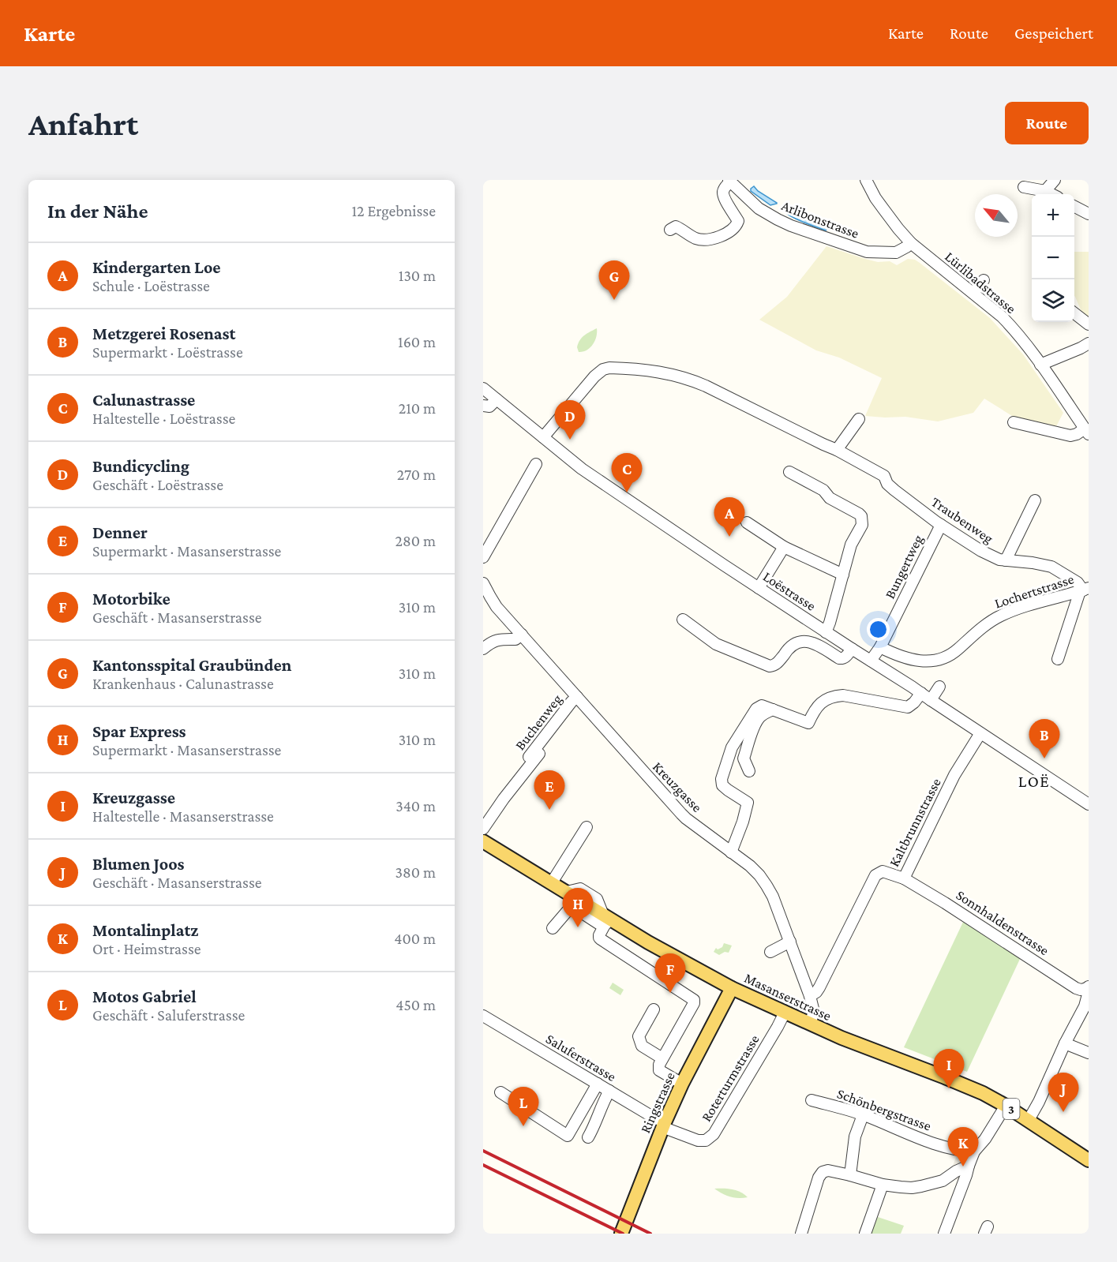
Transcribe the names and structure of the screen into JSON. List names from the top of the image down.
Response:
{
  "streets": {
    "main road": ["Masanserstrasse", "Ringstrasse", "3"],
    "street": [
      "Arlibonstrasse",
      "Lürlibadstrasse",
      "Traubenweg",
      "Bungertweg",
      "Loëstrasse",
      "Lochertstrasse",
      "Buchenweg",
      "Kreuzgasse",
      "Kaltbrunnstrasse",
      "Sonnhaldenstrasse",
      "Saluferstrasse",
      "Roterturmstrasse",
      "Schönbergstrasse"
    ]
  },
  "crossings": [
    ["Arlibonstrasse", "Lürlibadstrasse"],
    ["Traubenweg", "Bungertweg"],
    ["Traubenweg", "Loëstrasse"],
    ["Traubenweg", "Lochertstrasse"],
    ["Bungertweg", "Lochertstrasse"],
    ["Loëstrasse", "Kaltbrunnstrasse"],
    ["Buchenweg", "Kreuzgasse"],
    ["Kreuzgasse", "Kaltbrunnstrasse"],
    ["Kreuzgasse", "Masanserstrasse"],
    ["Kaltbrunnstrasse", "Sonnhaldenstrasse"],
    ["Masanserstrasse", "Roterturmstrasse"],
    ["Masanserstrasse", "Ringstrasse"],
    ["Saluferstrasse", "Roterturmstrasse"],
    ["Saluferstrasse", "Ringstrasse"],
    ["Roterturmstrasse", "Ringstrasse"]
  ],
  "districts": ["LOË"],
  "north": "top left",
  "page": {
    "header": "Karte",
    "nav": ["Karte", "Route", "Gespeichert"],
    "buttons": "Route",
    "title": "Anfahrt",
    "heading": ["In der Nähe", "12 Ergebnisse"],
    "map_buttons": ["+", "−"],
    "list": [
      {
        "mark": "A",
        "name": "Kindergarten Loe",
        "note": "Schule · Loëstrasse",
        "value": "130 m"
      },
      {
        "mark": "B",
        "name": "Metzgerei Rosenast",
        "note": "Supermarkt · Loëstrasse",
        "value": "160 m"
      },
      {
        "mark": "C",
        "name": "Calunastrasse",
        "note": "Haltestelle · Loëstrasse",
        "value": "210 m"
      },
      {
        "mark": "D",
        "name": "Bundicycling",
        "note": "Geschäft · Loëstrasse",
        "value": "270 m"
      },
      {
        "mark": "E",
        "name": "Denner",
        "note": "Supermarkt · Masanserstrasse",
        "value": "280 m"
      },
      {
        "mark": "F",
        "name": "Motorbike",
        "note": "Geschäft · Masanserstrasse",
        "value": "310 m"
      },
      {
        "mark": "G",
        "name": "Kantonsspital Graubünden",
        "note": "Krankenhaus · Calunastrasse",
        "value": "310 m"
      },
      {
        "mark": "H",
        "name": "Spar Express",
        "note": "Supermarkt · Masanserstrasse",
        "value": "310 m"
      },
      {
        "mark": "I",
        "name": "Kreuzgasse",
        "note": "Haltestelle · Masanserstrasse",
        "value": "340 m"
      },
      {
        "mark": "J",
        "name": "Blumen Joos",
        "note": "Geschäft · Masanserstrasse",
        "value": "380 m"
      },
      {
        "mark": "K",
        "name": "Montalinplatz",
        "note": "Ort · Heimstrasse",
        "value": "400 m"
      },
      {
        "mark": "L",
        "name": "Motos Gabriel",
        "note": "Geschäft · Saluferstrasse",
        "value": "450 m"
      }
    ],
    "pins": [
      "G",
      "D",
      "C",
      "A",
      "B",
      "E",
      "H",
      "F",
      "I",
      "J",
      "L",
      "K"
    ]
  }
}
